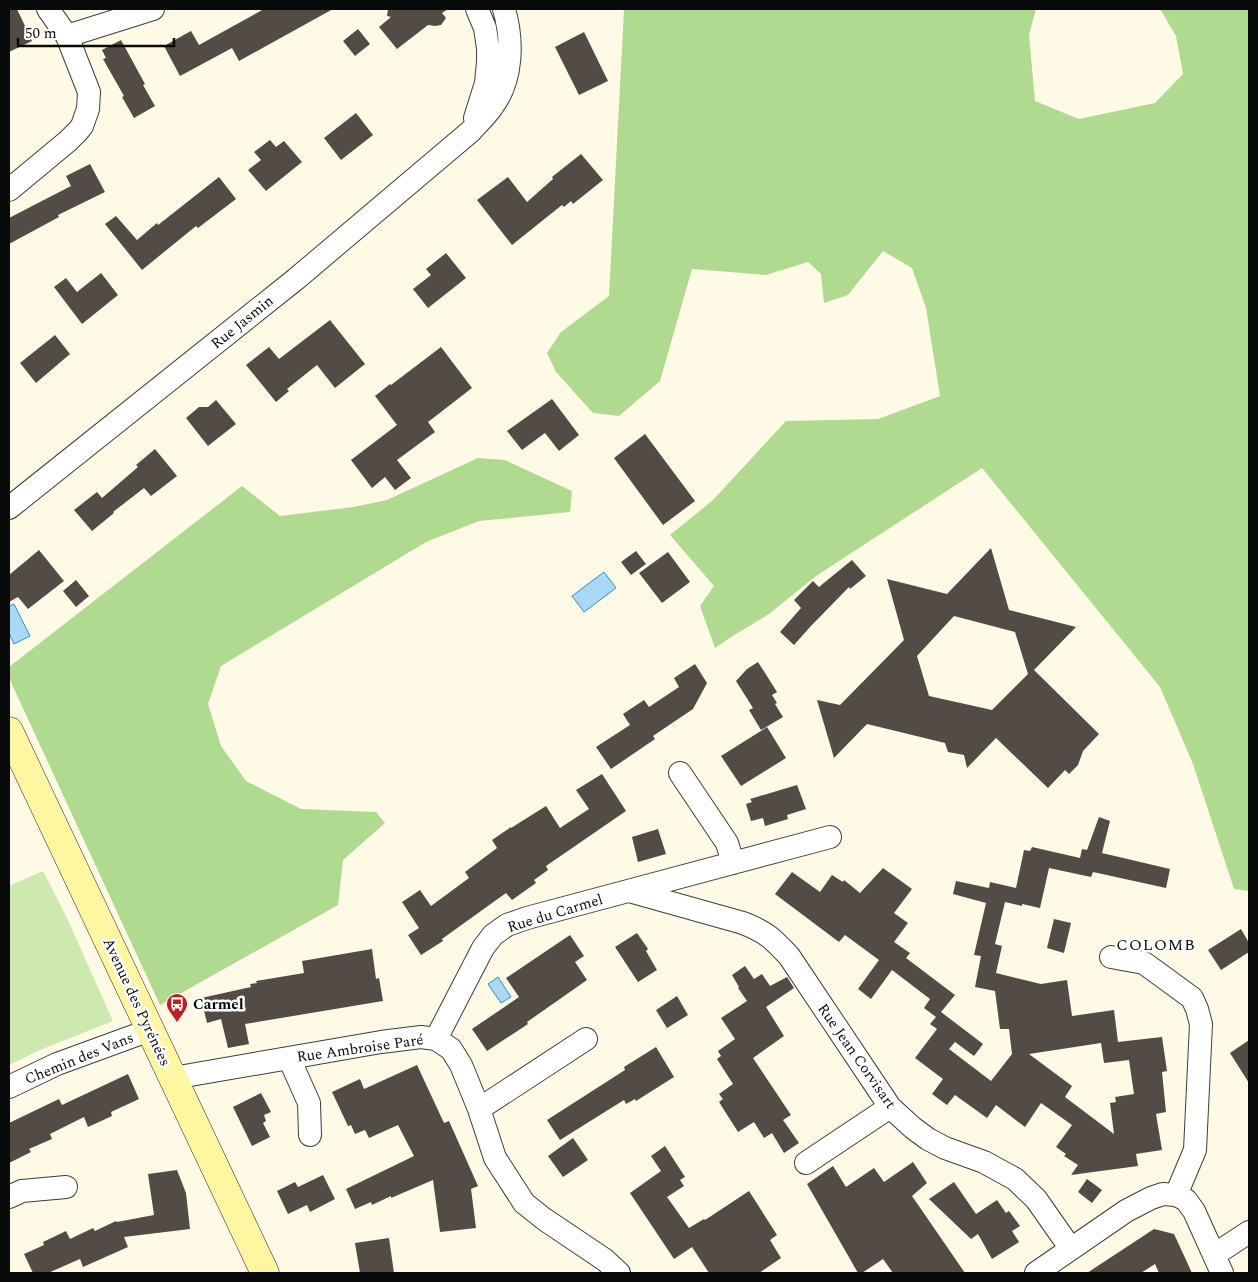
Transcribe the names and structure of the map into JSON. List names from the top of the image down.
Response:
{
  "streets": {
    "main road": ["Avenue des Pyrénées"],
    "street": [
      "Rue Jasmin",
      "Rue du Carmel",
      "Rue Ambroise Paré",
      "Rue Jean Corvisart",
      "Chemin des Vans"
    ]
  },
  "crossings": [
    ["Rue du Carmel", "Rue Ambroise Paré"],
    ["Rue du Carmel", "Rue Jean Corvisart"],
    ["Avenue des Pyrénées", "Rue Ambroise Paré"],
    ["Avenue des Pyrénées", "Chemin des Vans"]
  ],
  "districts": ["COLOMB"],
  "places": {
    "bus stop": ["Carmel"]
  },
  "scale_bar": "50 m"
}
